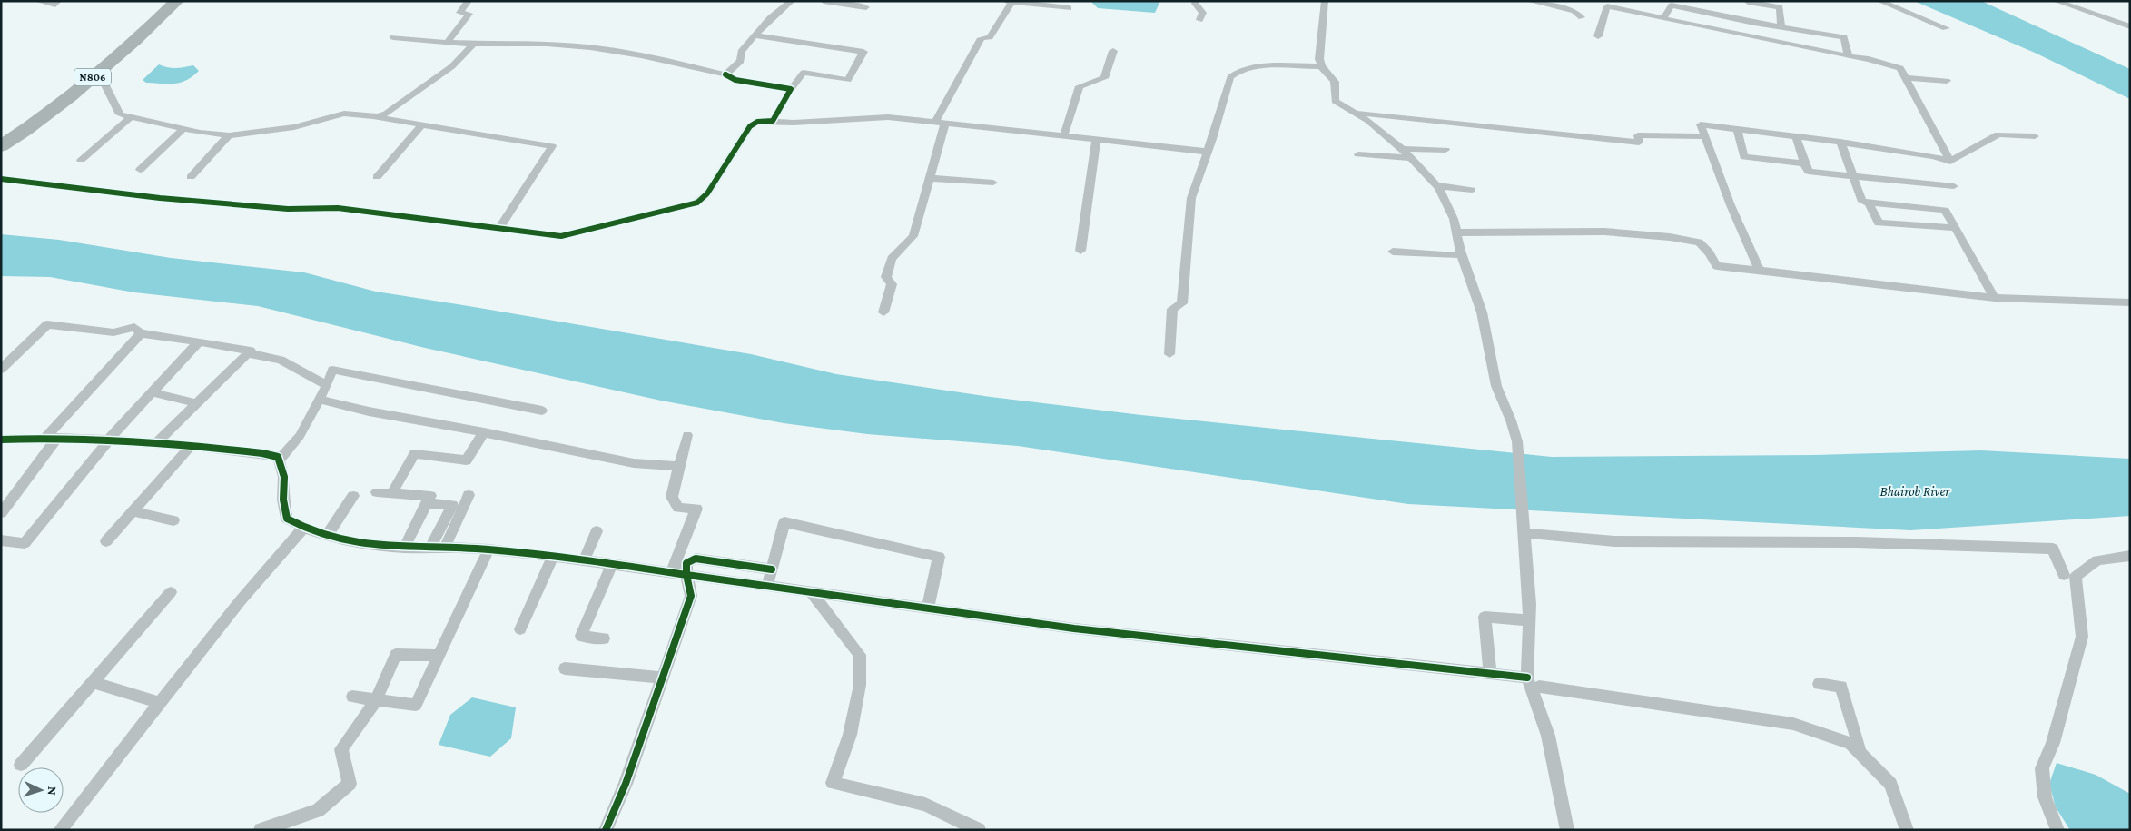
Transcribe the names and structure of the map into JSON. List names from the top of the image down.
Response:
{
  "streets": {
    "highway": ["N806"]
  },
  "water": ["Bhairob River"],
  "north": "right"
}
